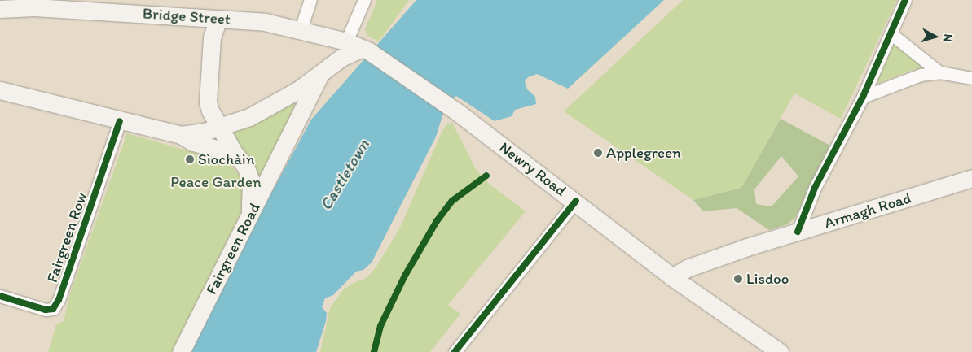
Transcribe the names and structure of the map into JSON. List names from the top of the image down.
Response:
{
  "streets": {
    "main road": [
      "Bridge Street",
      "Newry Road",
      "Armagh Road",
      "Fairgreen Road"
    ],
    "street": ["Fairgreen Row"]
  },
  "crossings": [
    ["Bridge Street", "Newry Road"],
    ["Bridge Street", "Fairgreen Road"],
    ["Newry Road", "Armagh Road"]
  ],
  "water": ["Castletown"],
  "parks": ["Peace Garden"],
  "places": ["Applegreen", "Sìochàin", "Lisdoo"],
  "north": "right"
}
